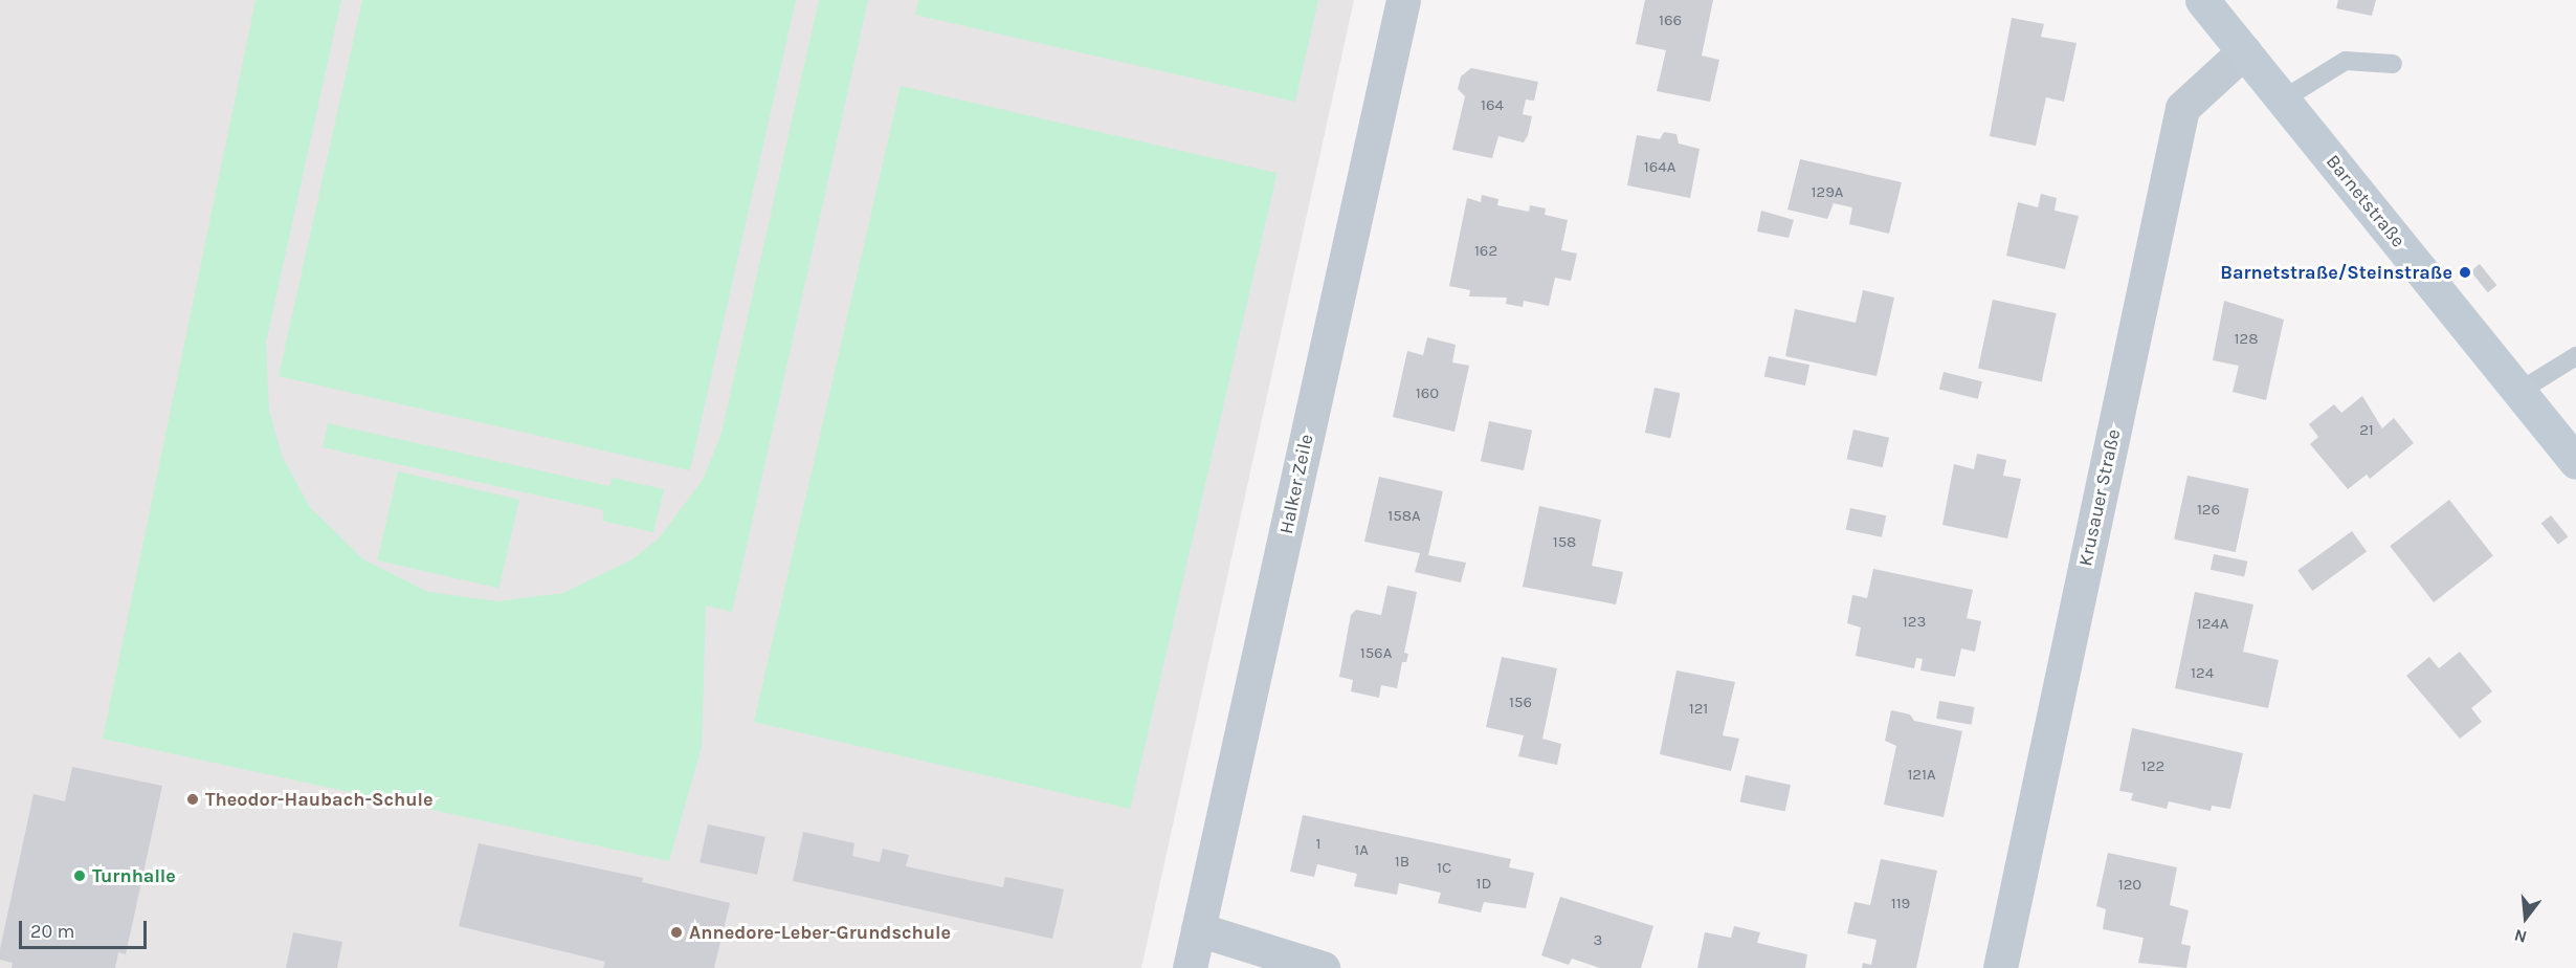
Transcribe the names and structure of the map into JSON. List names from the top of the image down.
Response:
{
  "streets": {
    "street": ["Barnetstraße", "Halker Zeile", "Krusauer Straße"]
  },
  "crossings": [
    ["Barnetstraße", "Krusauer Straße"]
  ],
  "places": [
    "Barnetstraße/Steinstraße",
    "Theodor-Haubach-Schule",
    "Turnhalle",
    "Annedore-Leber-Grundschule"
  ],
  "house_numbers": [
    "166",
    "164",
    "164A",
    "129A",
    "162",
    "128",
    "160",
    "21",
    "126",
    "158A",
    "158",
    "123",
    "124A",
    "156A",
    "124",
    "156",
    "121",
    "122",
    "121A",
    "1",
    "1A",
    "1B",
    "1C",
    "1D",
    "120",
    "119",
    "3"
  ],
  "scale_bar": "20 m",
  "north": "bottom"
}
